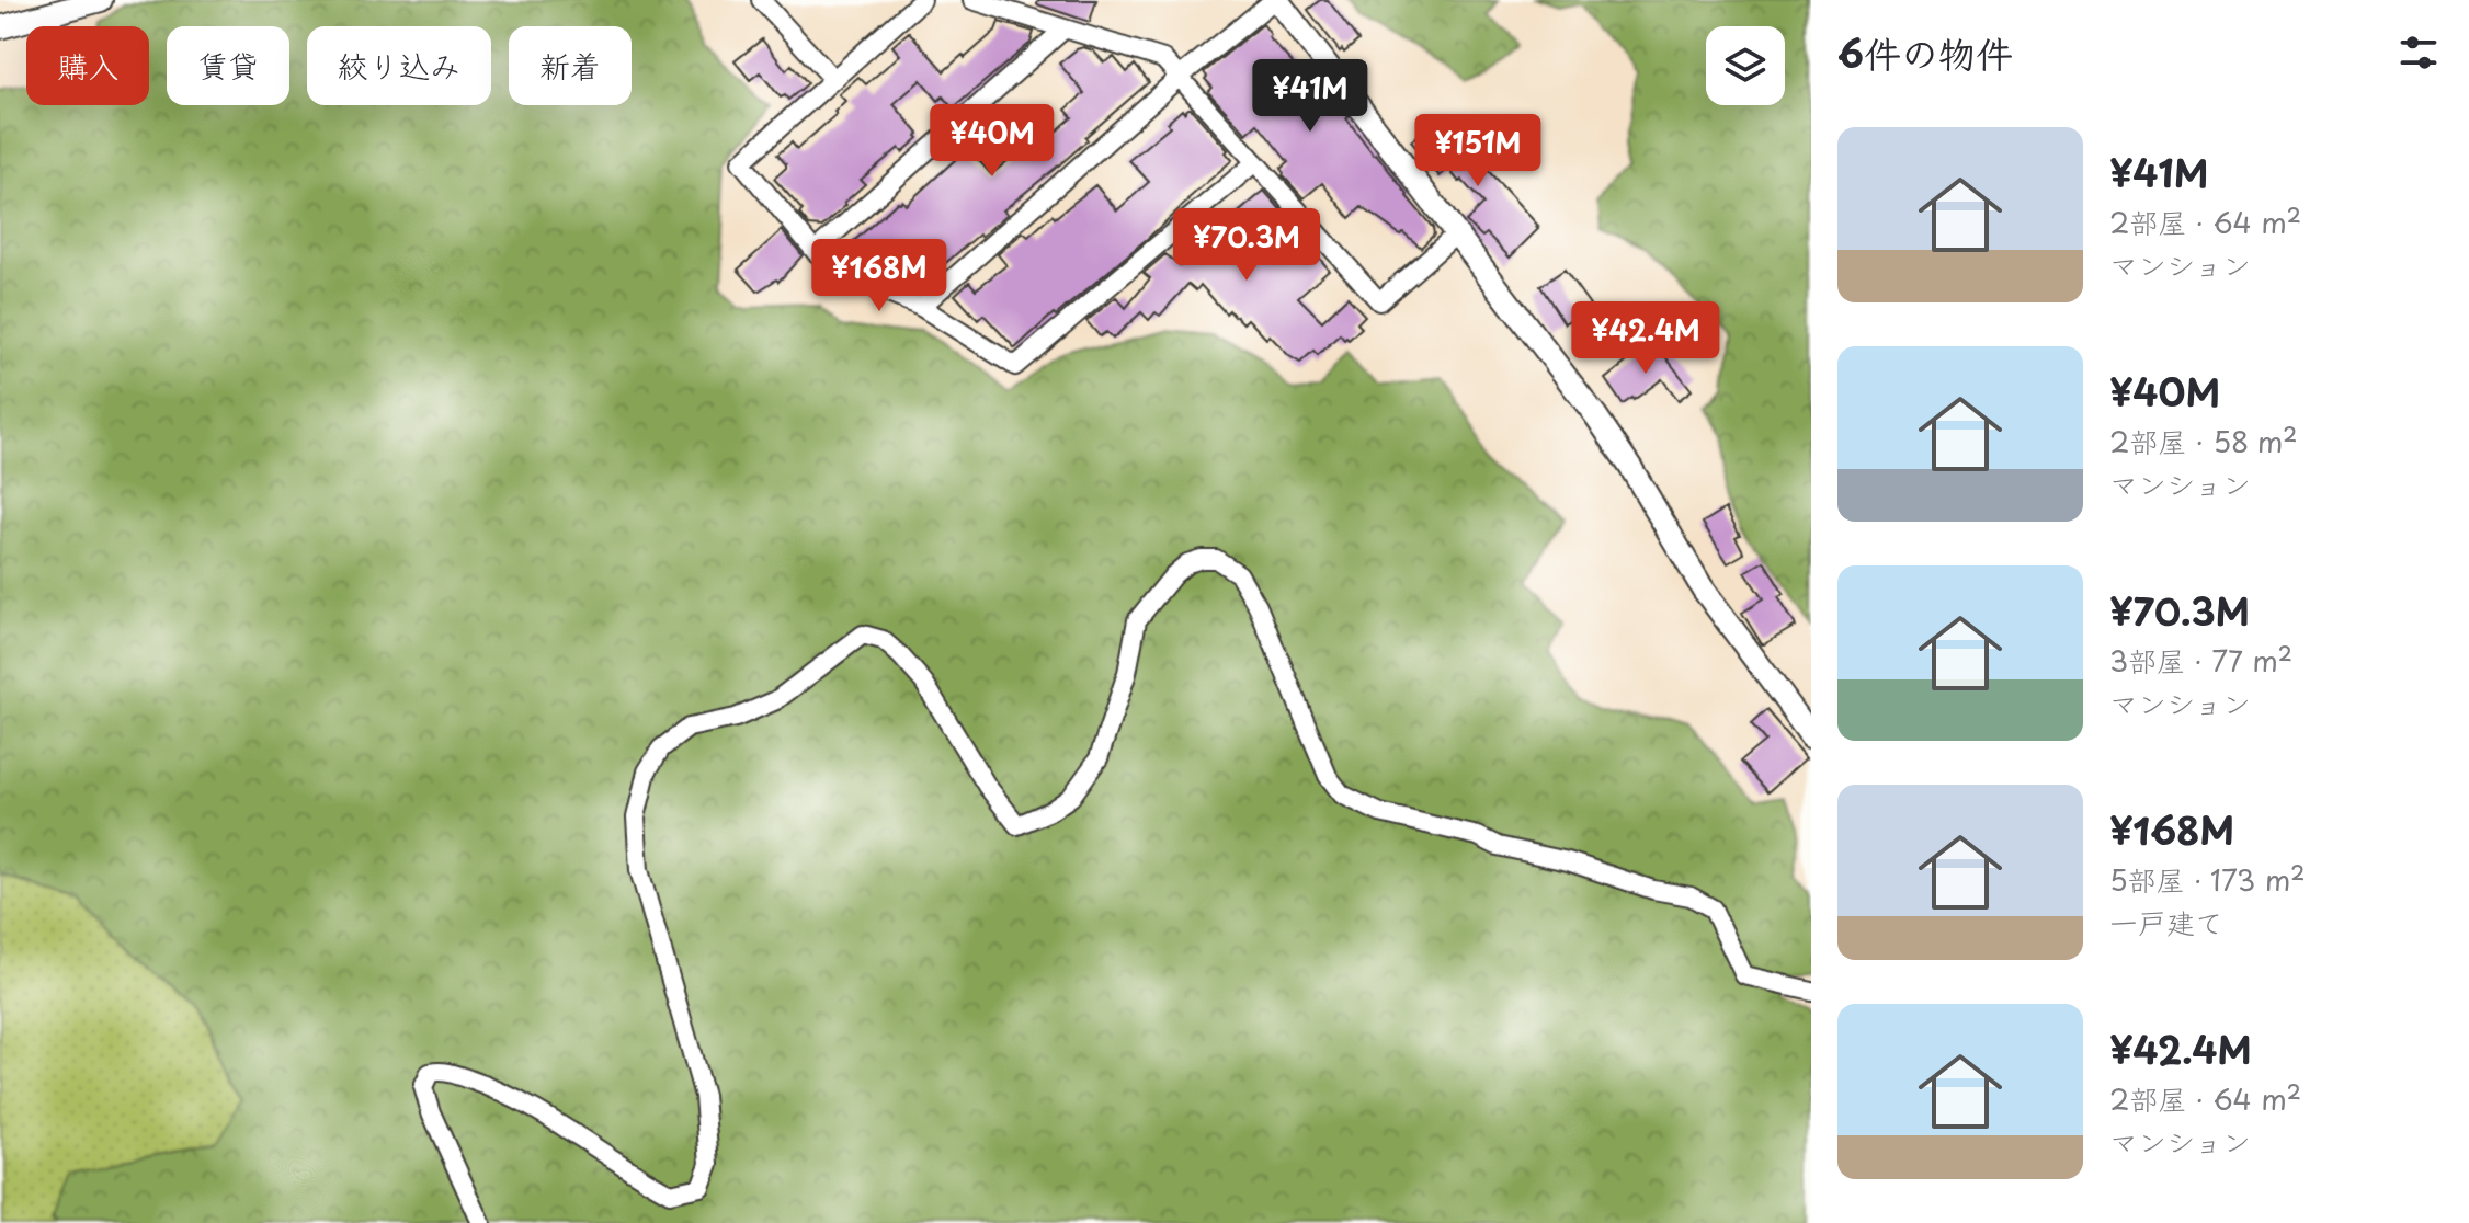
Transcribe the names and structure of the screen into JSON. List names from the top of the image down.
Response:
{
  "page": {
    "heading": "6件の物件",
    "chip": [
      "購入",
      "賃貸",
      "絞り込み",
      "新着"
    ],
    "price": [
      "¥41M",
      "¥40M",
      "¥151M",
      "¥70.3M",
      "¥168M",
      "¥42.4M"
    ],
    "list": [
      {
        "name": "¥41M",
        "note": "2部屋 · 64 m² · マンション"
      },
      {
        "name": "¥40M",
        "note": "2部屋 · 58 m² · マンション"
      },
      {
        "name": "¥70.3M",
        "note": "3部屋 · 77 m² · マンション"
      },
      {
        "name": "¥168M",
        "note": "5部屋 · 173 m² · 一戸建て"
      },
      {
        "name": "¥42.4M",
        "note": "2部屋 · 64 m² · マンション"
      }
    ]
  }
}
